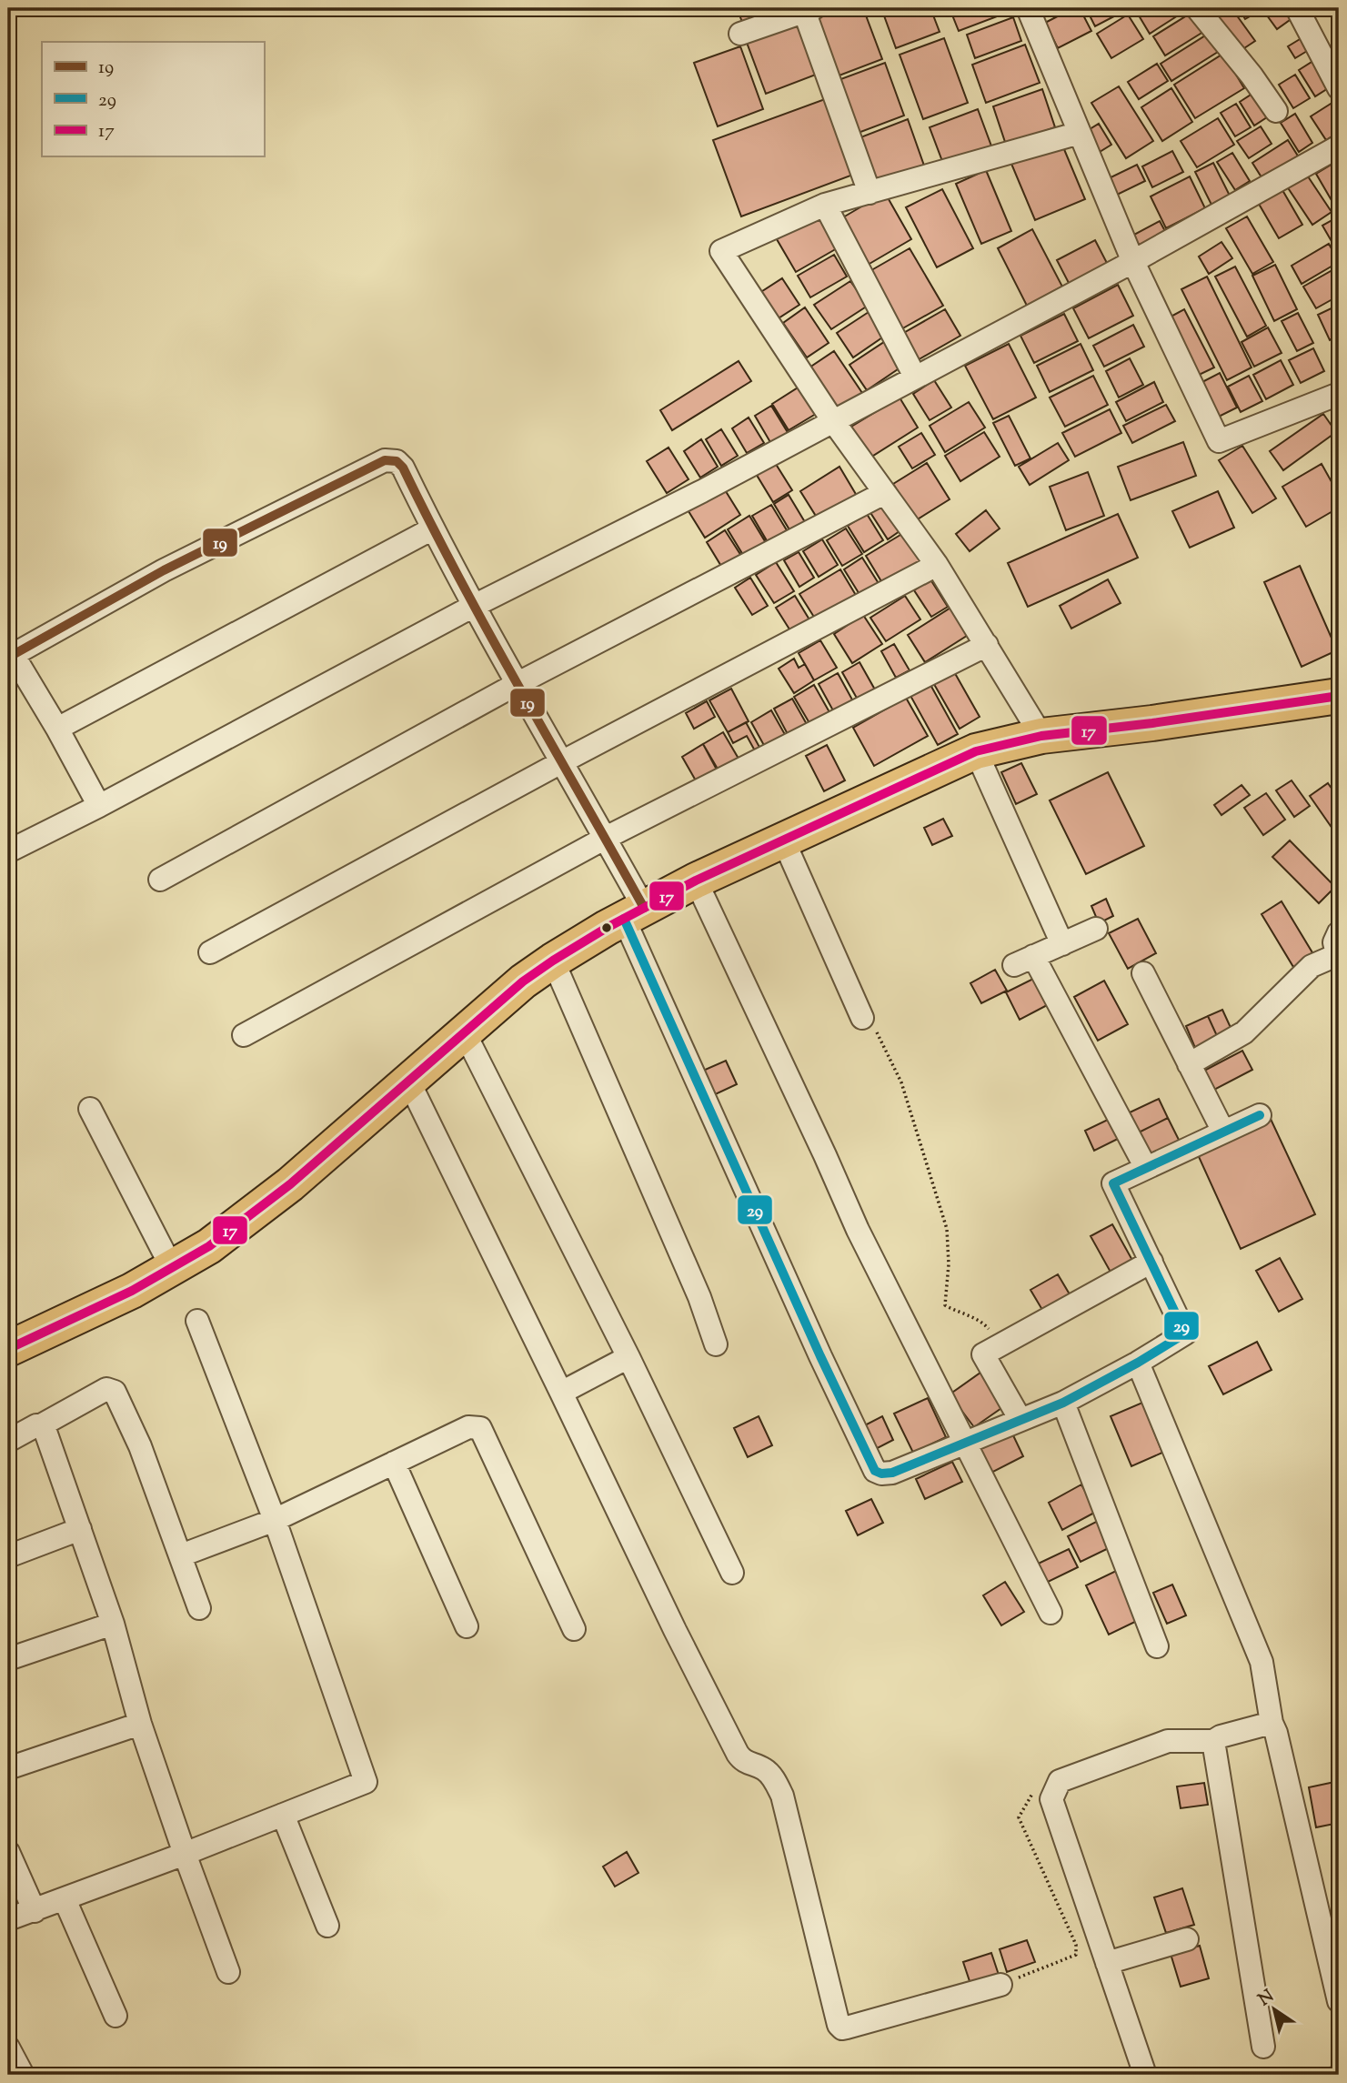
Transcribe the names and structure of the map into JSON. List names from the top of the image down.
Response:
{
  "lines": ["transit line 19", "transit line 17", "transit line 29"],
  "legend": ["19", "29", "17"],
  "north": "top left"
}
